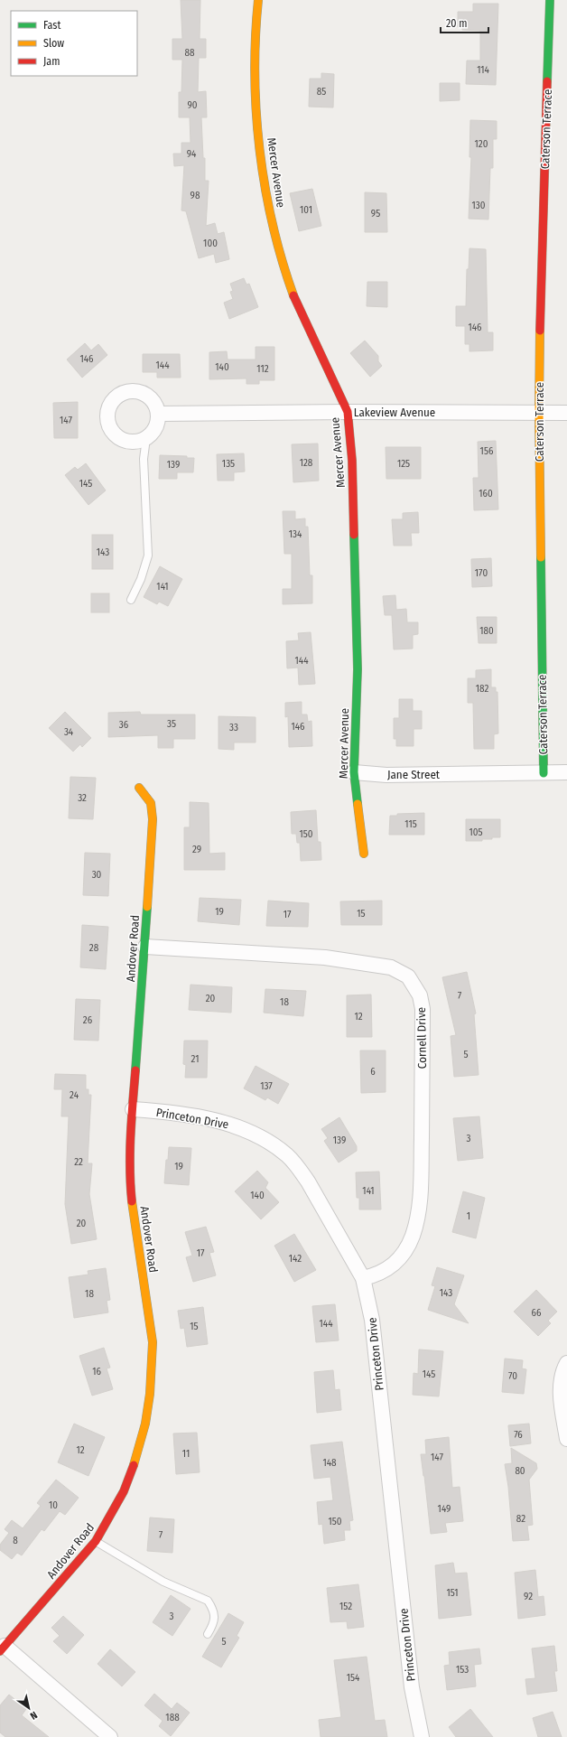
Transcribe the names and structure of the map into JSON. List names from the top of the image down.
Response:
{
  "streets": {
    "street": [
      "Caterson Terrace",
      "Mercer Avenue",
      "Lakeview Avenue",
      "Jane Street",
      "Andover Road",
      "Cornell Drive",
      "Princeton Drive"
    ]
  },
  "crossings": [
    ["Caterson Terrace", "Lakeview Avenue"],
    ["Caterson Terrace", "Jane Street"],
    ["Mercer Avenue", "Lakeview Avenue"],
    ["Mercer Avenue", "Jane Street"],
    ["Andover Road", "Cornell Drive"],
    ["Andover Road", "Princeton Drive"],
    ["Cornell Drive", "Princeton Drive"]
  ],
  "house_numbers": [
    "88",
    "114",
    "85",
    "90",
    "120",
    "94",
    "98",
    "130",
    "101",
    "95",
    "100",
    "146",
    "146",
    "144",
    "140",
    "112",
    "147",
    "156",
    "128",
    "135",
    "125",
    "139",
    "145",
    "160",
    "134",
    "143",
    "170",
    "141",
    "180",
    "144",
    "182",
    "35",
    "36",
    "146",
    "33",
    "34",
    "32",
    "115",
    "105",
    "150",
    "29",
    "30",
    "19",
    "15",
    "17",
    "28",
    "7",
    "20",
    "18",
    "12",
    "26",
    "5",
    "21",
    "6",
    "137",
    "24",
    "3",
    "139",
    "22",
    "19",
    "141",
    "140",
    "1",
    "20",
    "17",
    "142",
    "143",
    "18",
    "66",
    "144",
    "15",
    "16",
    "145",
    "70",
    "76",
    "12",
    "11",
    "147",
    "148",
    "80",
    "10",
    "149",
    "82",
    "150",
    "7",
    "8",
    "151",
    "92",
    "152",
    "3",
    "5",
    "153",
    "154",
    "188"
  ],
  "legend": ["Fast", "Slow", "Jam"],
  "scale_bar": "20 m",
  "north": "bottom right"
}
